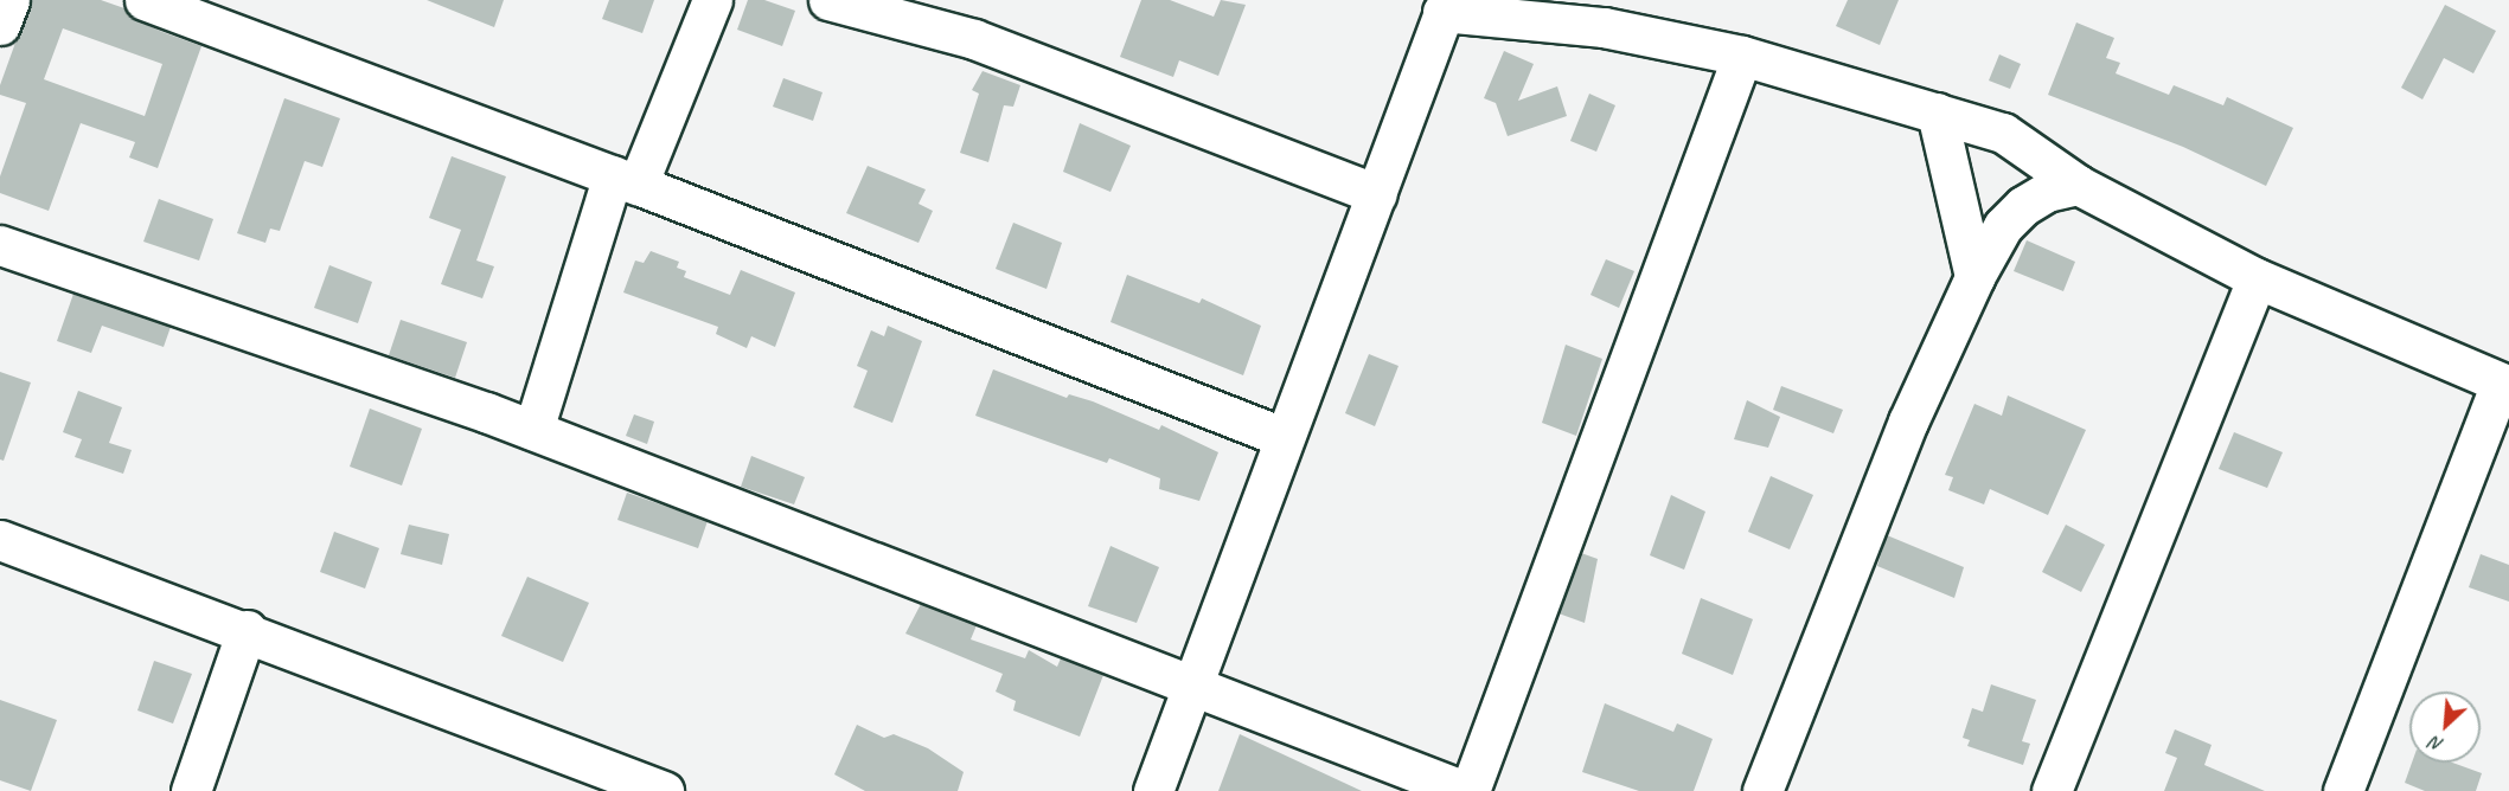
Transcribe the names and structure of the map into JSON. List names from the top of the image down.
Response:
{
  "north": "bottom left"
}
